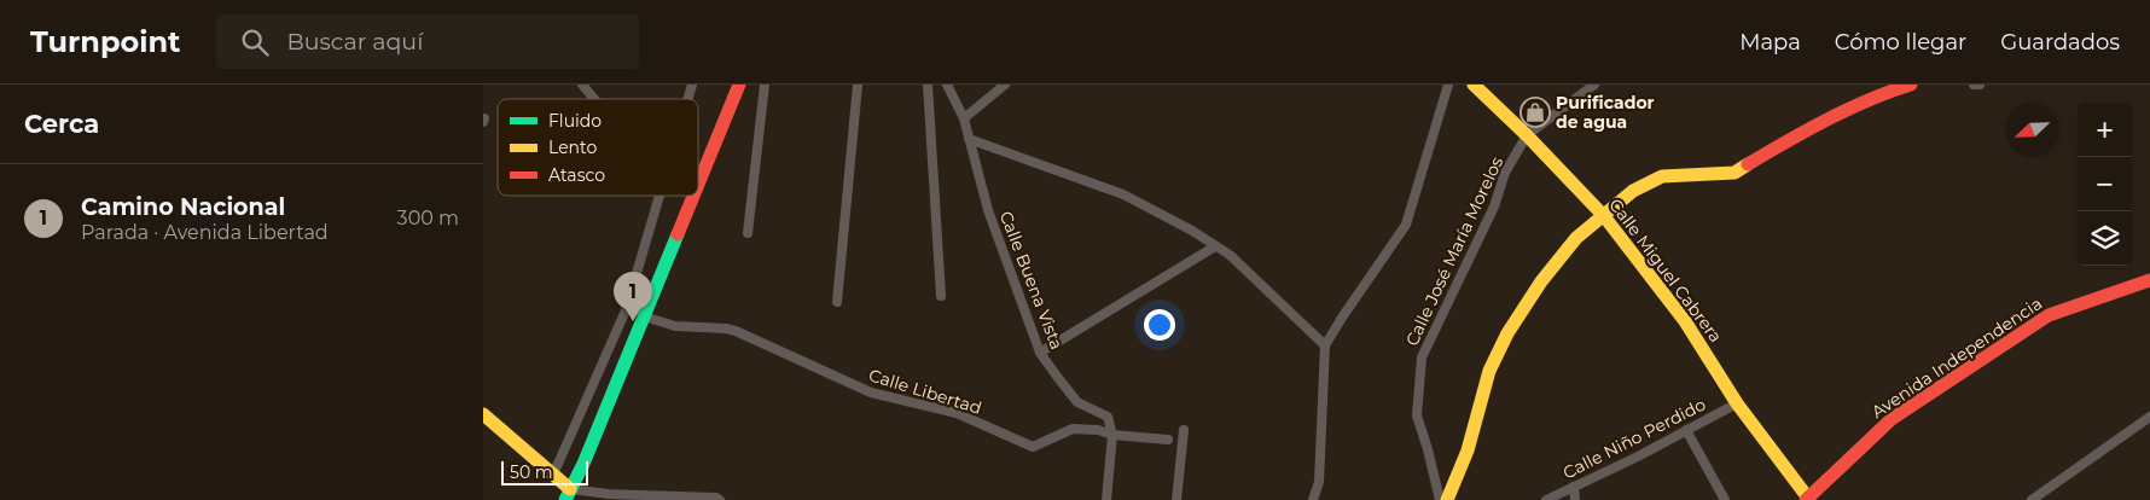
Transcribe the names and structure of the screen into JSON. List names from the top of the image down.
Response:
{
  "streets": {
    "street": [
      "Calle José María Morelos",
      "Calle Miguel Cabrera",
      "Calle Buena Vista",
      "Avenida Independencia",
      "Calle Libertad",
      "Calle Niño Perdido"
    ]
  },
  "crossings": [
    ["Calle José María Morelos", "Calle Miguel Cabrera"],
    ["Calle Miguel Cabrera", "Avenida Independencia"],
    ["Calle Miguel Cabrera", "Calle Niño Perdido"],
    ["Calle Buena Vista", "Calle Libertad"]
  ],
  "places": {
    "shop": ["Purificador de agua"]
  },
  "legend": ["Fluido", "Lento", "Atasco"],
  "scale_bar": "50 m",
  "north": "bottom left",
  "page": {
    "header": "Turnpoint",
    "search": "Buscar aquí",
    "nav": ["Mapa", "Cómo llegar", "Guardados"],
    "heading": "Cerca",
    "map_buttons": ["+", "−"],
    "list": [
      {
        "mark": "1",
        "name": "Camino Nacional",
        "note": "Parada · Avenida Libertad",
        "value": "300 m"
      }
    ],
    "pins": "1",
    "scale": "50 m"
  }
}
